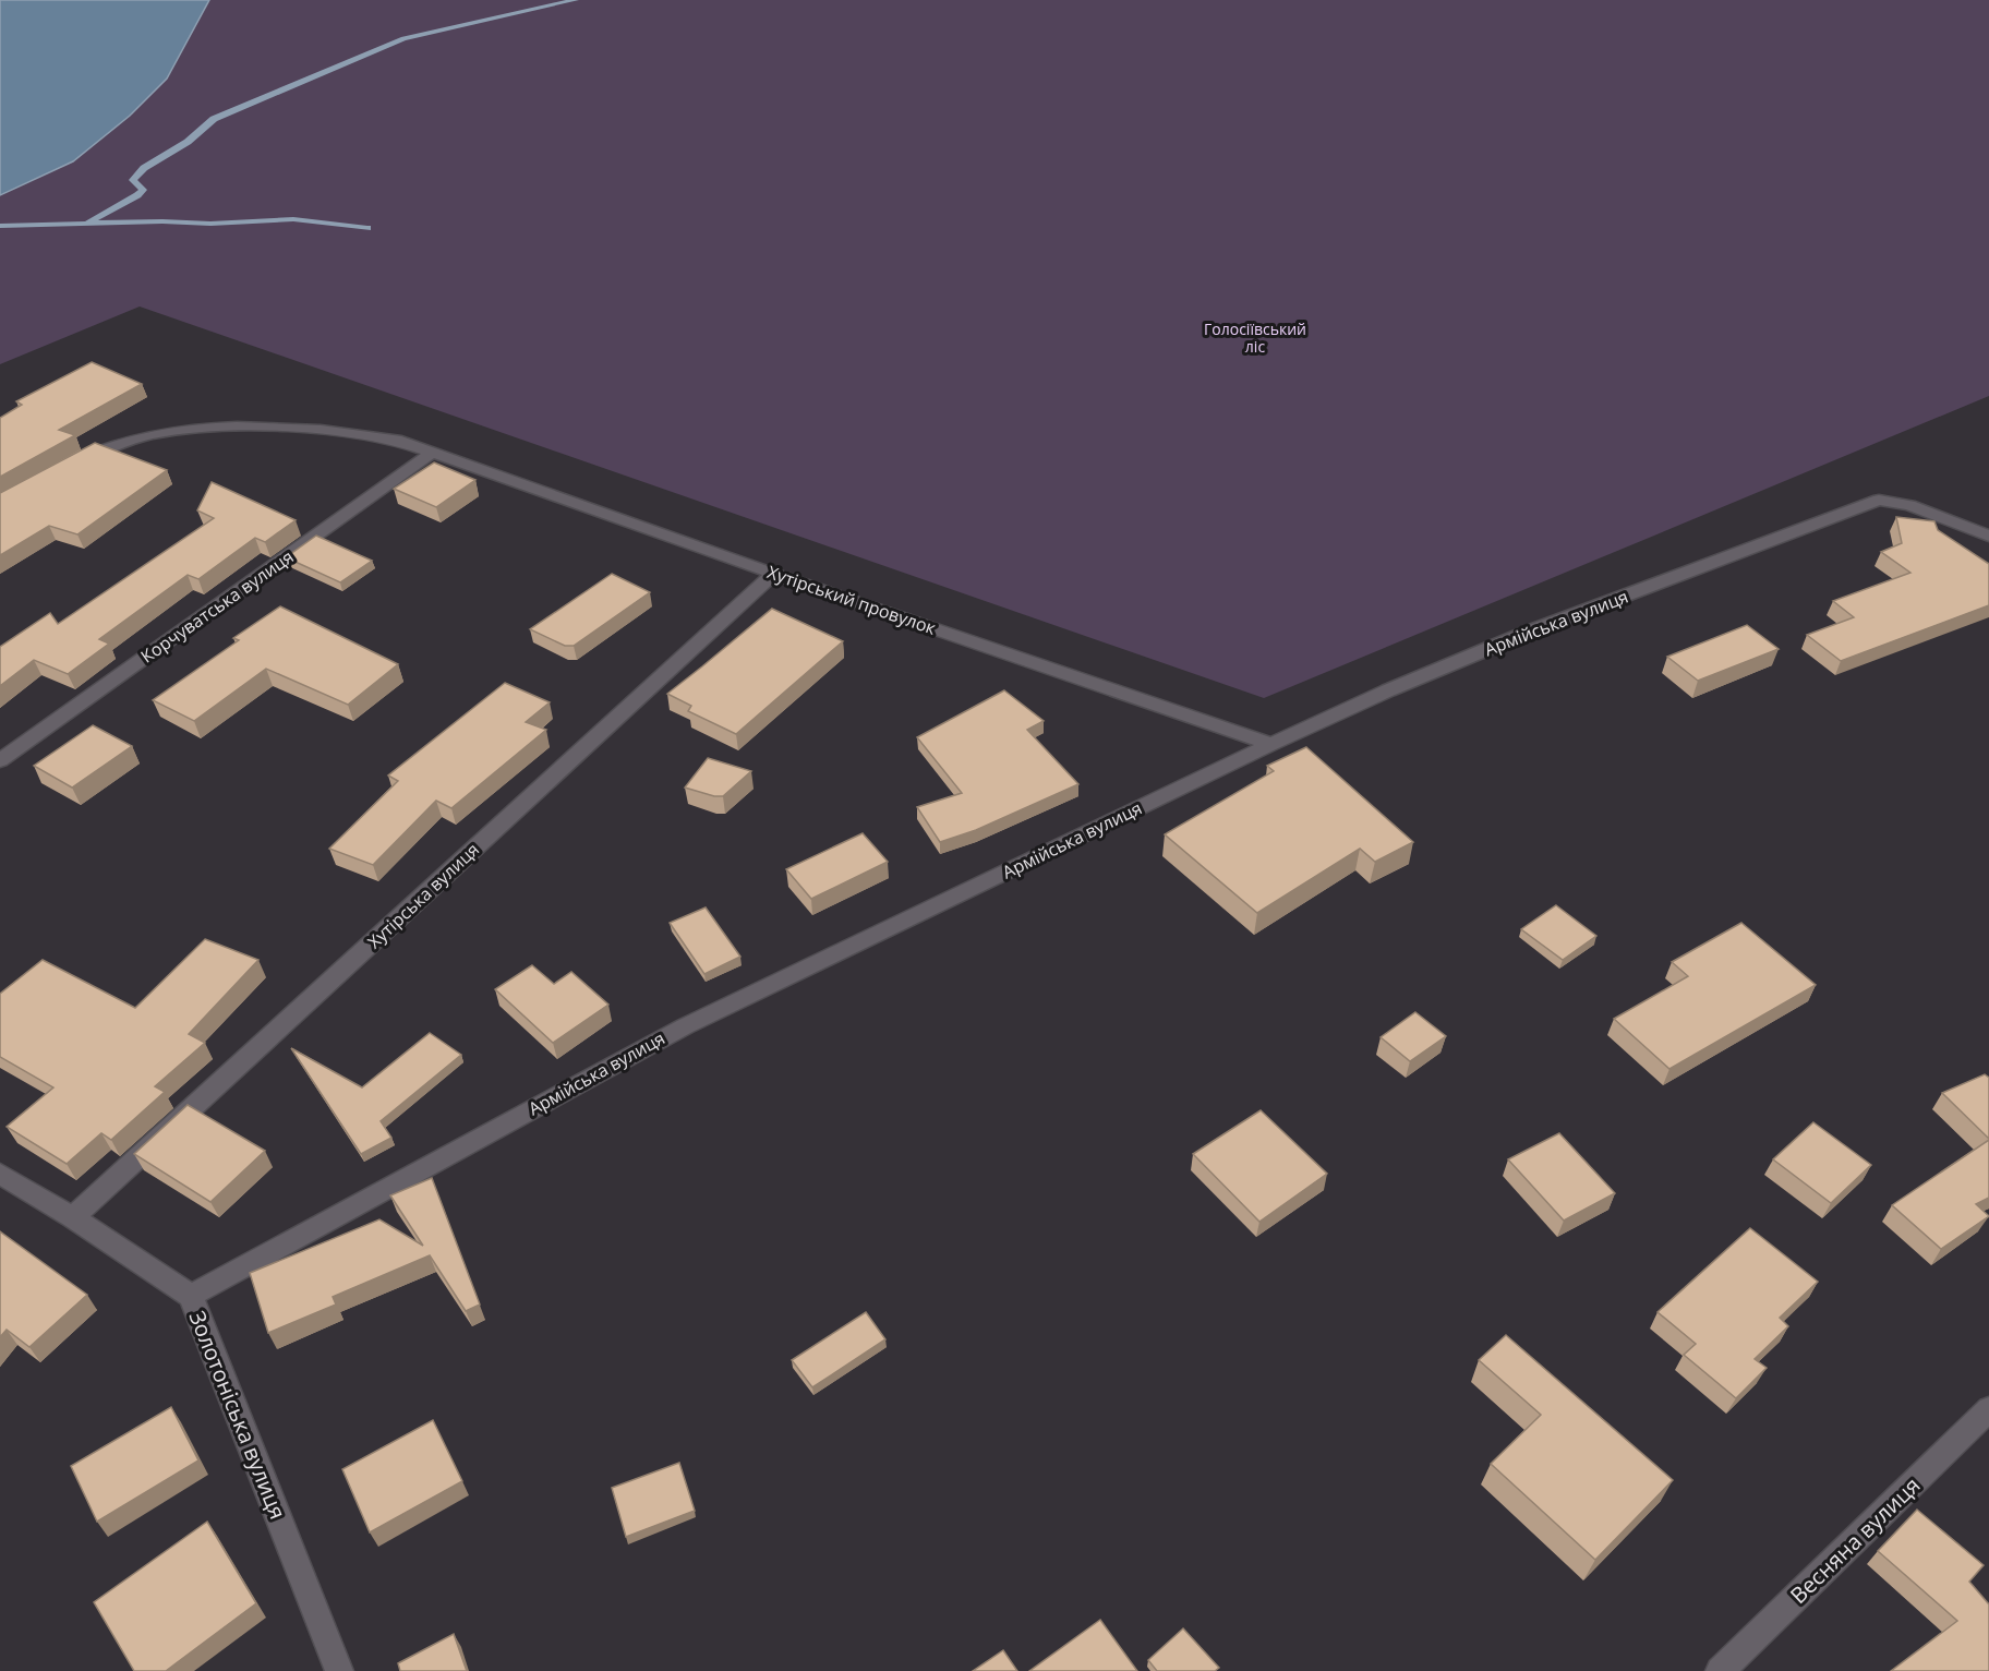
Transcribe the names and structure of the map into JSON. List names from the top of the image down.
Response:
{
  "streets": {
    "street": [
      "Хутірський провулок",
      "Корчуватська вулиця",
      "Армійська вулиця",
      "Хутірська вулиця",
      "Золотоніська вулиця",
      "Весняна вулиця"
    ]
  },
  "crossings": [
    ["Хутірський провулок", "Корчуватська вулиця"],
    ["Хутірський провулок", "Армійська вулиця"],
    ["Хутірський провулок", "Хутірська вулиця"],
    ["Армійська вулиця", "Золотоніська вулиця"],
    ["Хутірська вулиця", "Золотоніська вулиця"]
  ],
  "parks": ["Голосіївський ліс"]
}
